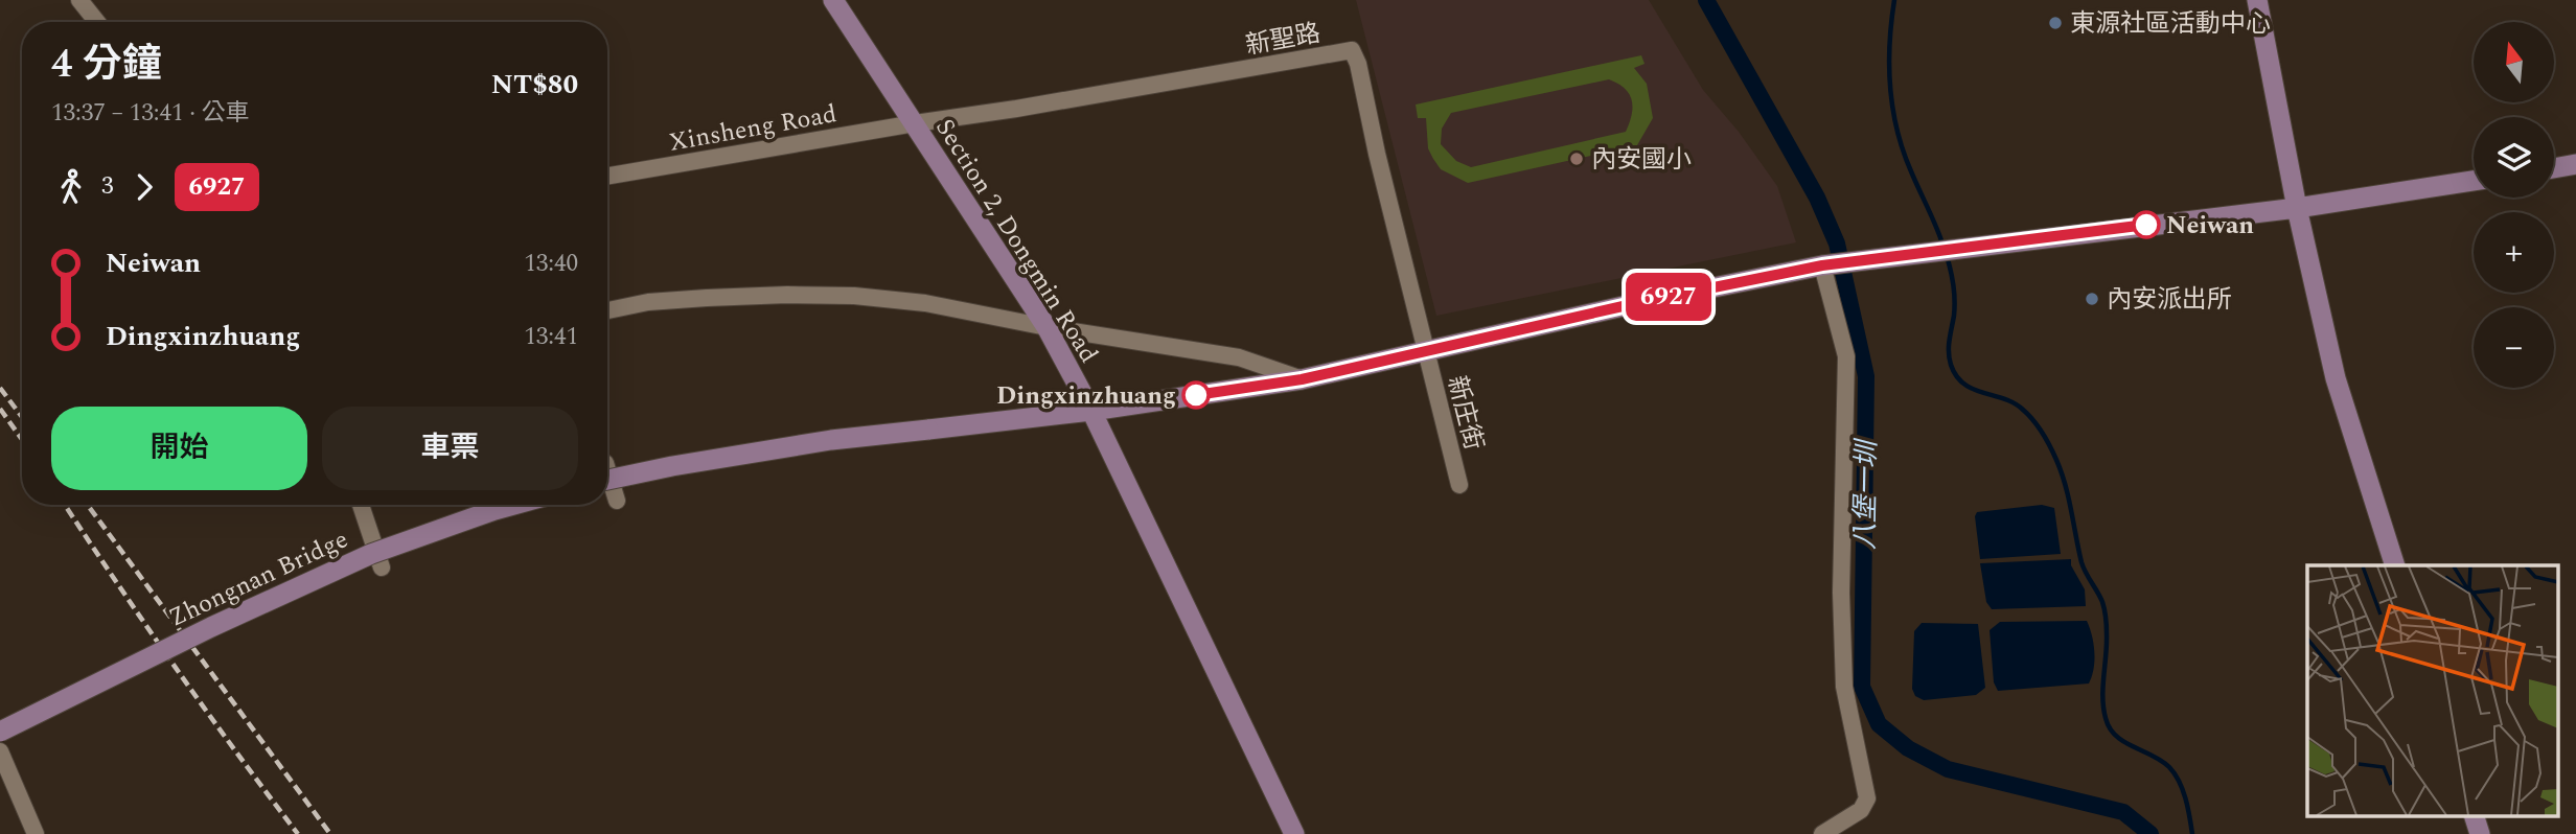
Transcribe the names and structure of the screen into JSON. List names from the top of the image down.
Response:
{
  "streets": {
    "main road": ["Section 2, Dongmin Road", "Zhongnan Bridge"],
    "street": ["新聖路", "Xinsheng Road", "新庄街"]
  },
  "crossings": [
    ["新聖路", "Xinsheng Road"],
    ["新聖路", "Section 2, Dongmin Road"],
    ["新聖路", "新庄街"],
    ["Xinsheng Road", "Section 2, Dongmin Road"]
  ],
  "water": ["八堡一圳"],
  "places": [
    "東源社區活動中心",
    "內安國小",
    "Neiwan",
    "內安派出所",
    "Dingxinzhuang"
  ],
  "lines": ["bus line 6927"],
  "north": "top",
  "page": {
    "on_map": "6927",
    "map_buttons": ["+", "−"],
    "heading": ["4 分鐘", "13:37 – 13:41 · 公車", "NT$80"],
    "legs": ["3", "6927"],
    "list": [
      {
        "name": "Neiwan",
        "value": "13:40"
      },
      {
        "name": "Dingxinzhuang",
        "value": "13:41"
      }
    ],
    "buttons": ["開始", "車票"]
  }
}
